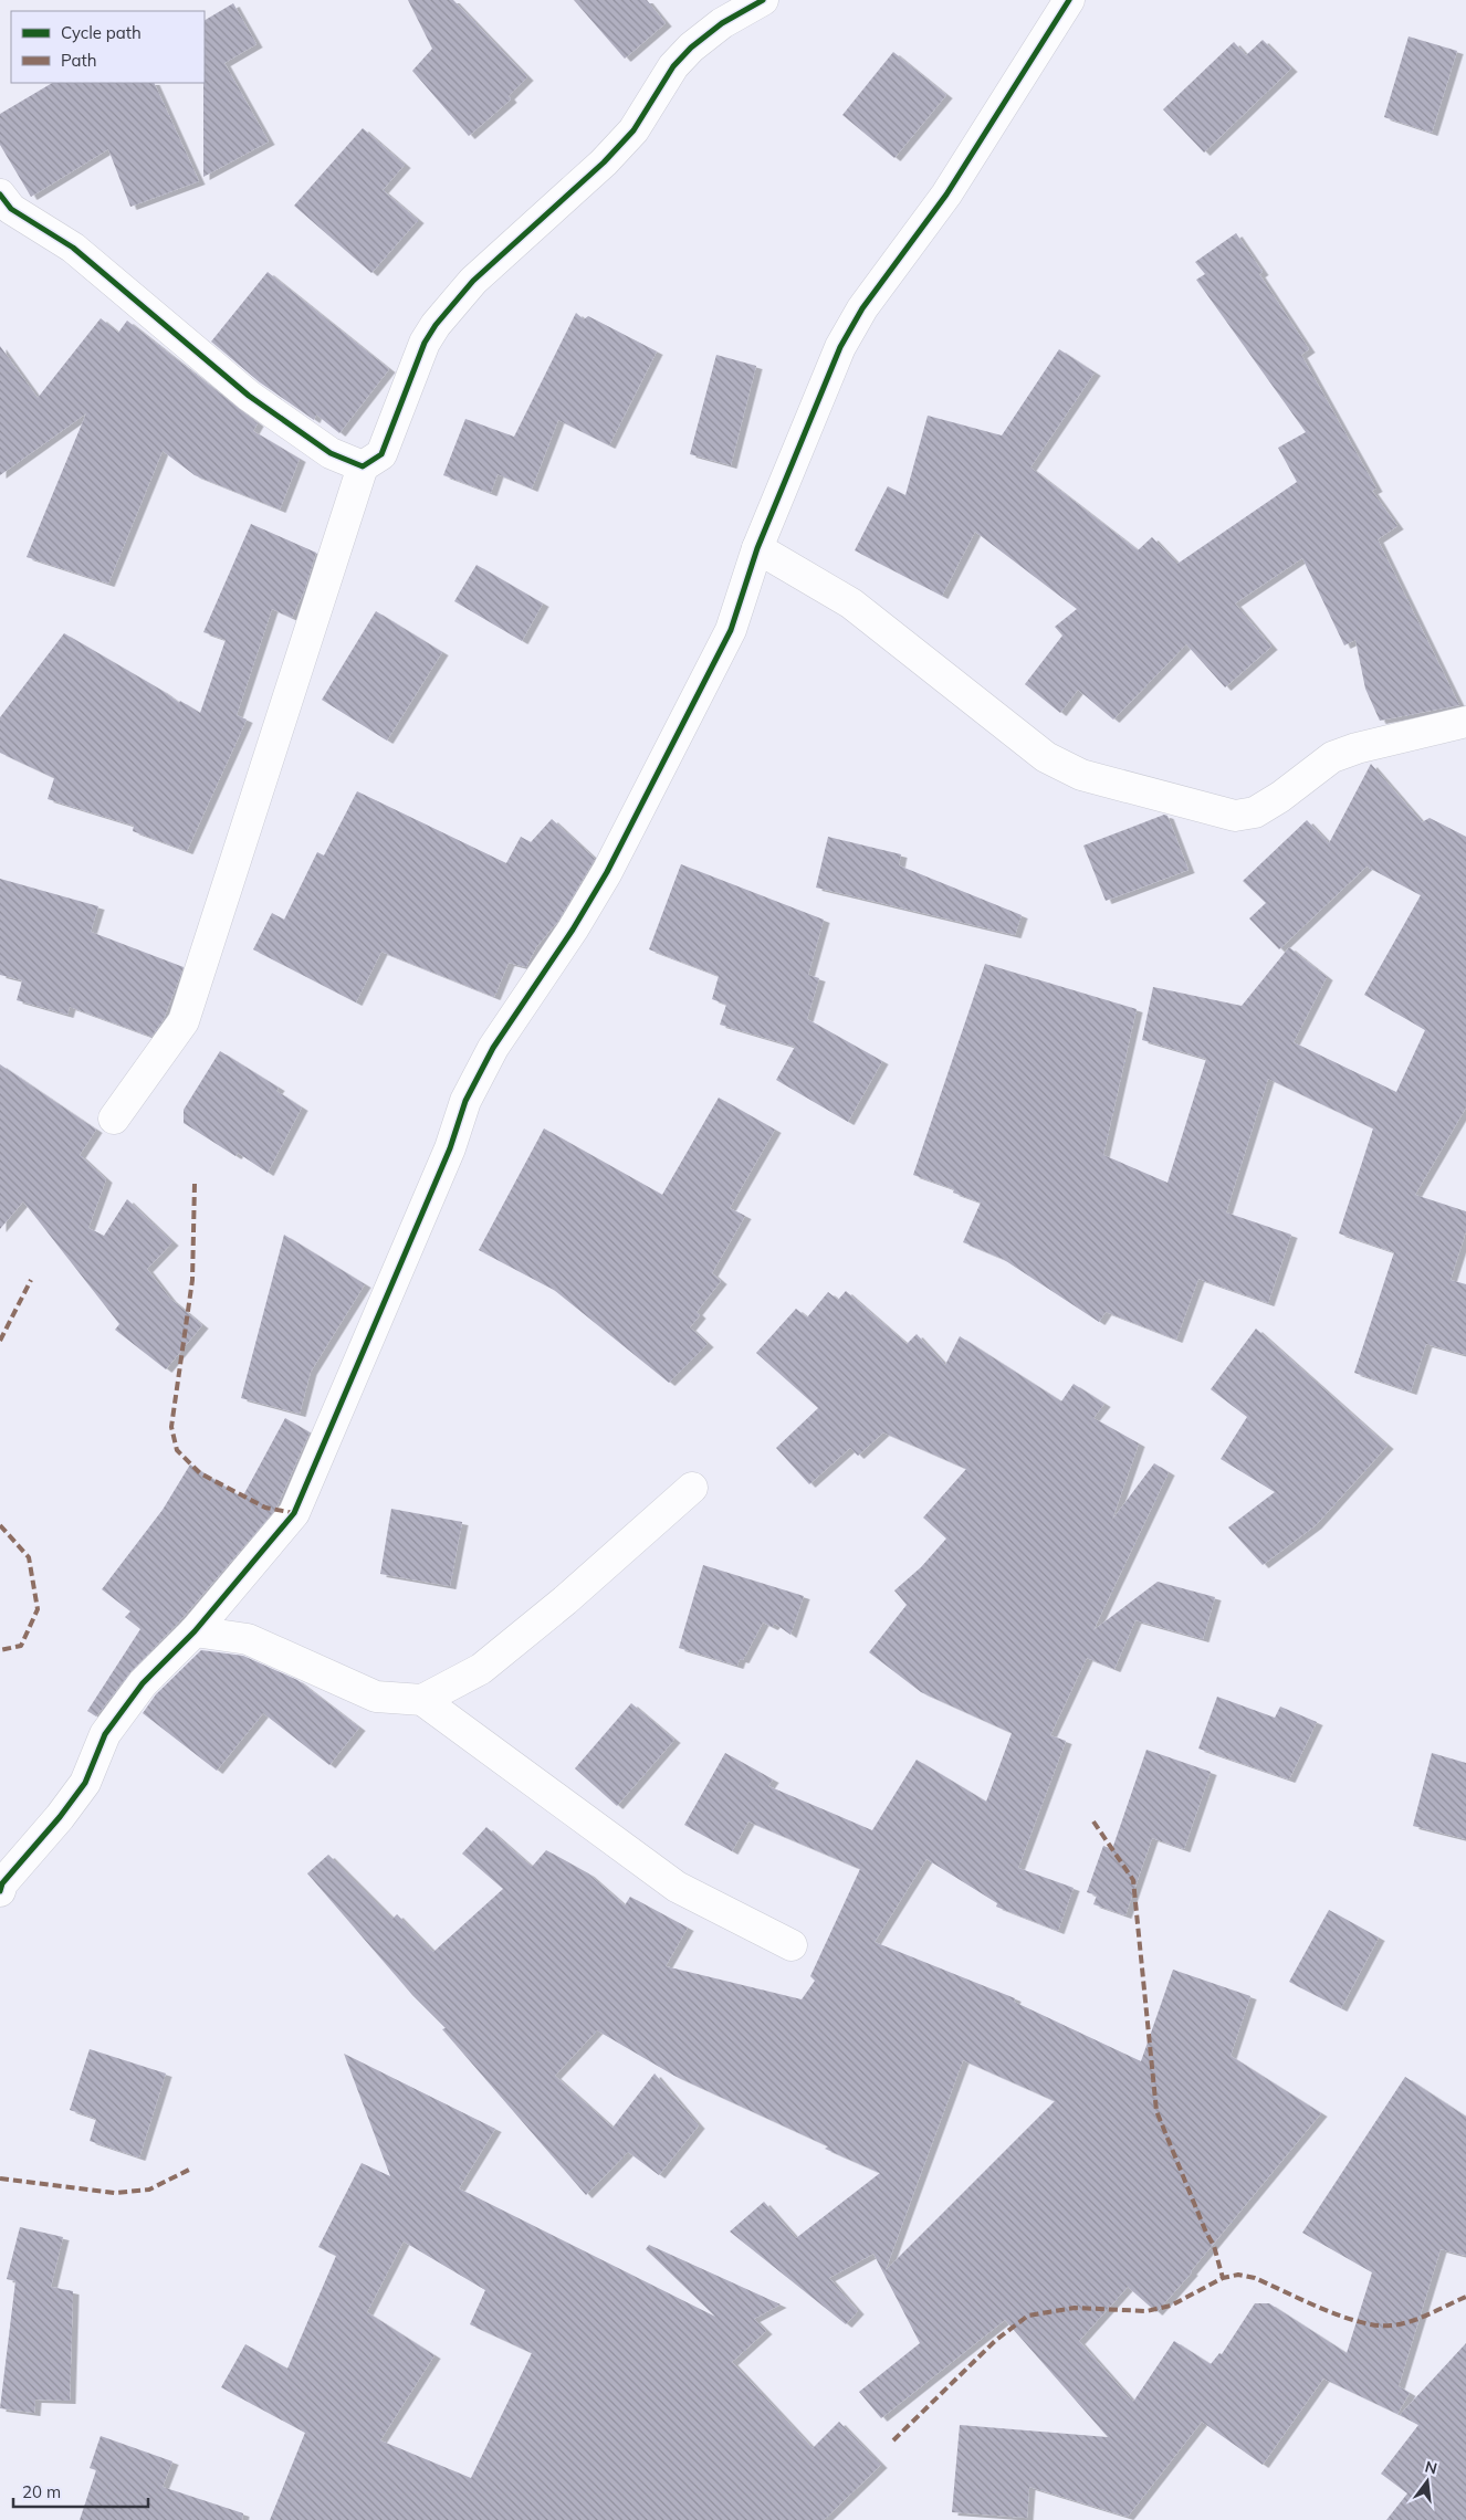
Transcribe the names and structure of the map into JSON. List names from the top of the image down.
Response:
{
  "legend": ["Cycle path", "Path"],
  "scale_bar": "20 m",
  "north": "top"
}
